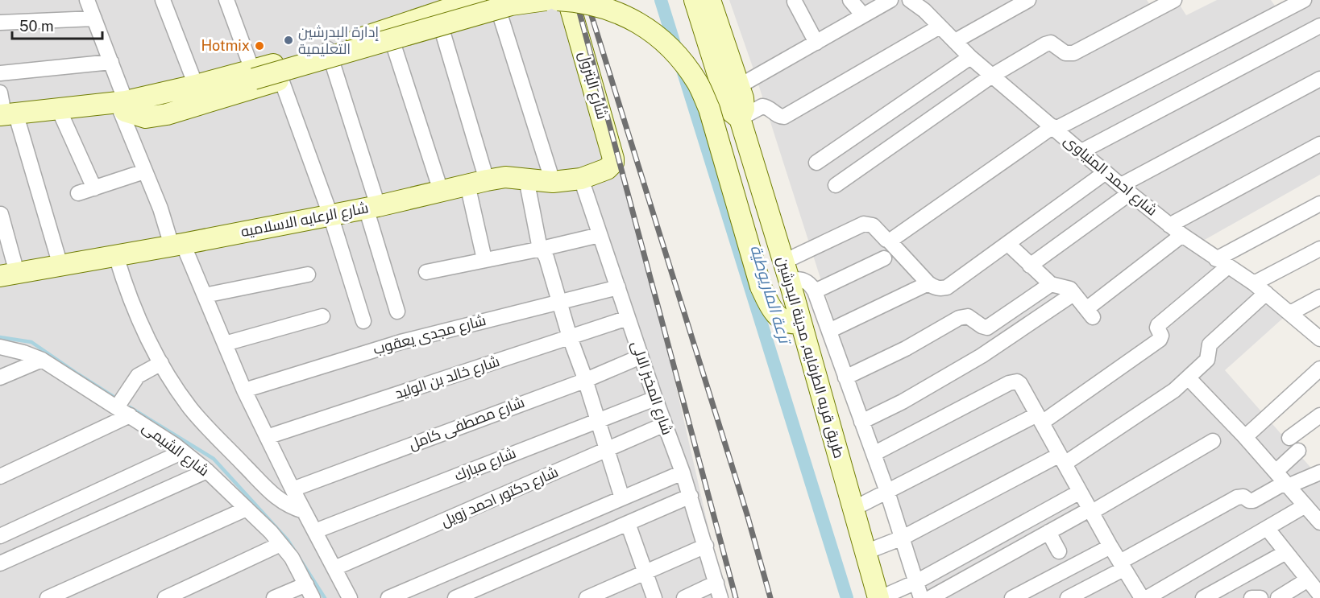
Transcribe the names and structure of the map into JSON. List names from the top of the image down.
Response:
{
  "streets": {
    "main road": ["شارع البترول", "شارع الرعايه الاسلاميه", "طريق قريه الطرفايه, مدينة البدرشين"],
    "street": [
      "شارع احمد المنياوى",
      "شارع مجدى يعقوب",
      "شارع خالد بن الوليد",
      "شارع المخبز الالى",
      "شارع مصطفى كامل",
      "شارع الشيمى",
      "شارع مبارك",
      "شارع دكتور احمد زويل"
    ]
  },
  "crossings": [
    ["شارع البترول", "شارع الرعايه الاسلاميه"],
    ["شارع الرعايه الاسلاميه", "شارع المخبز الالى"],
    ["شارع مجدى يعقوب", "شارع المخبز الالى"],
    ["شارع خالد بن الوليد", "شارع المخبز الالى"],
    ["شارع المخبز الالى", "شارع مصطفى كامل"],
    ["شارع المخبز الالى", "شارع مبارك"],
    ["شارع المخبز الالى", "شارع دكتور احمد زويل"]
  ],
  "water": ["ترعة الماريوطية"],
  "places": ["إدارة البدرشين التعليمية", "Hotmix"],
  "scale_bar": "50 m"
}
